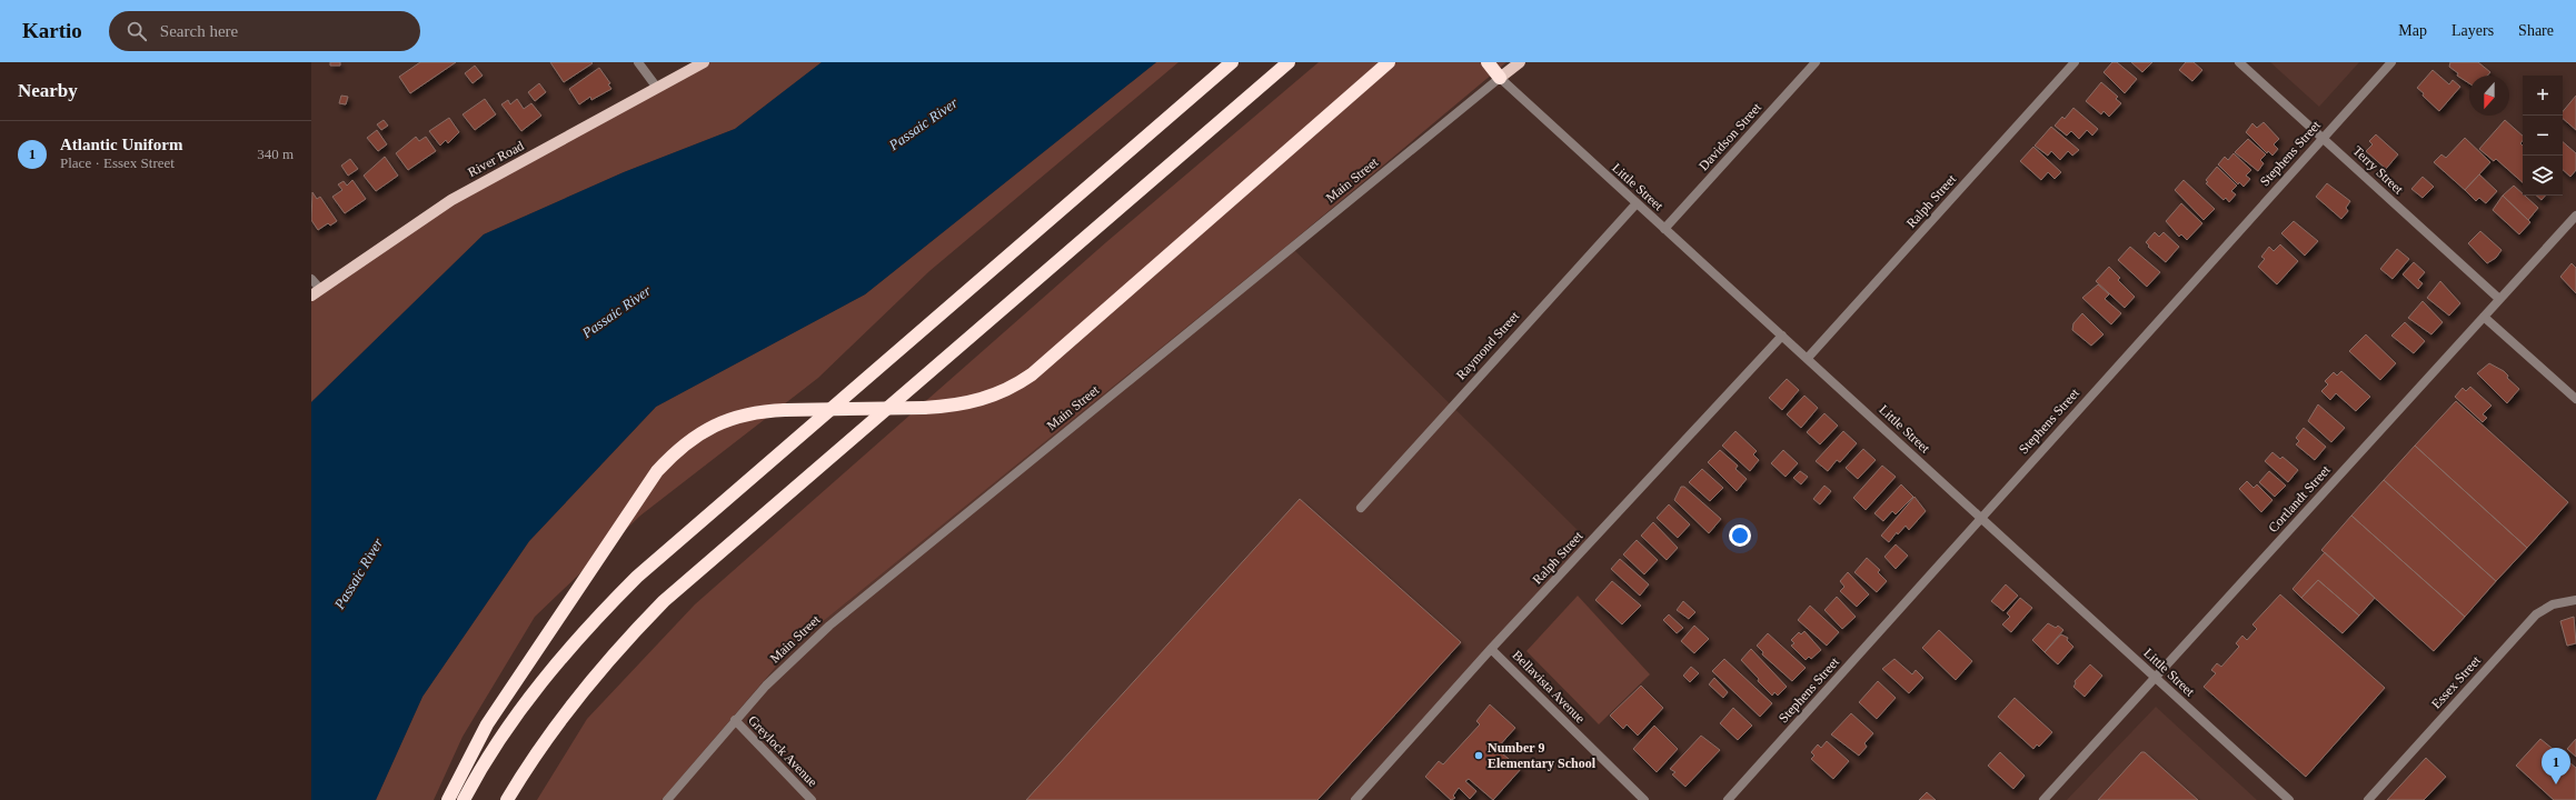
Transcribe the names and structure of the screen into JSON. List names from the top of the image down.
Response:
{
  "streets": {
    "main road": ["River Road", "Main Street"],
    "street": [
      "Davidson Street",
      "Stephens Street",
      "Terry Street",
      "Little Street",
      "Ralph Street",
      "Raymond Street",
      "Cortlandt Street",
      "Essex Street",
      "Bellavista Avenue",
      "Greylock Avenue"
    ]
  },
  "crossings": [
    ["Davidson Street", "Little Street"],
    ["Stephens Street", "Terry Street"],
    ["Stephens Street", "Little Street"],
    ["Terry Street", "Cortlandt Street"],
    ["Main Street", "Little Street"],
    ["Main Street", "Greylock Avenue"],
    ["Little Street", "Ralph Street"],
    ["Little Street", "Raymond Street"],
    ["Little Street", "Cortlandt Street"],
    ["Ralph Street", "Bellavista Avenue"]
  ],
  "water": ["Passaic River"],
  "places": ["Number 9 Elementary School"],
  "north": "bottom",
  "page": {
    "header": "Kartio",
    "search": "Search here",
    "nav": ["Map", "Layers", "Share"],
    "heading": "Nearby",
    "map_buttons": ["+", "−"],
    "list": [
      {
        "mark": "1",
        "name": "Atlantic Uniform",
        "note": "Place · Essex Street",
        "value": "340 m"
      }
    ],
    "pins": "1"
  }
}
